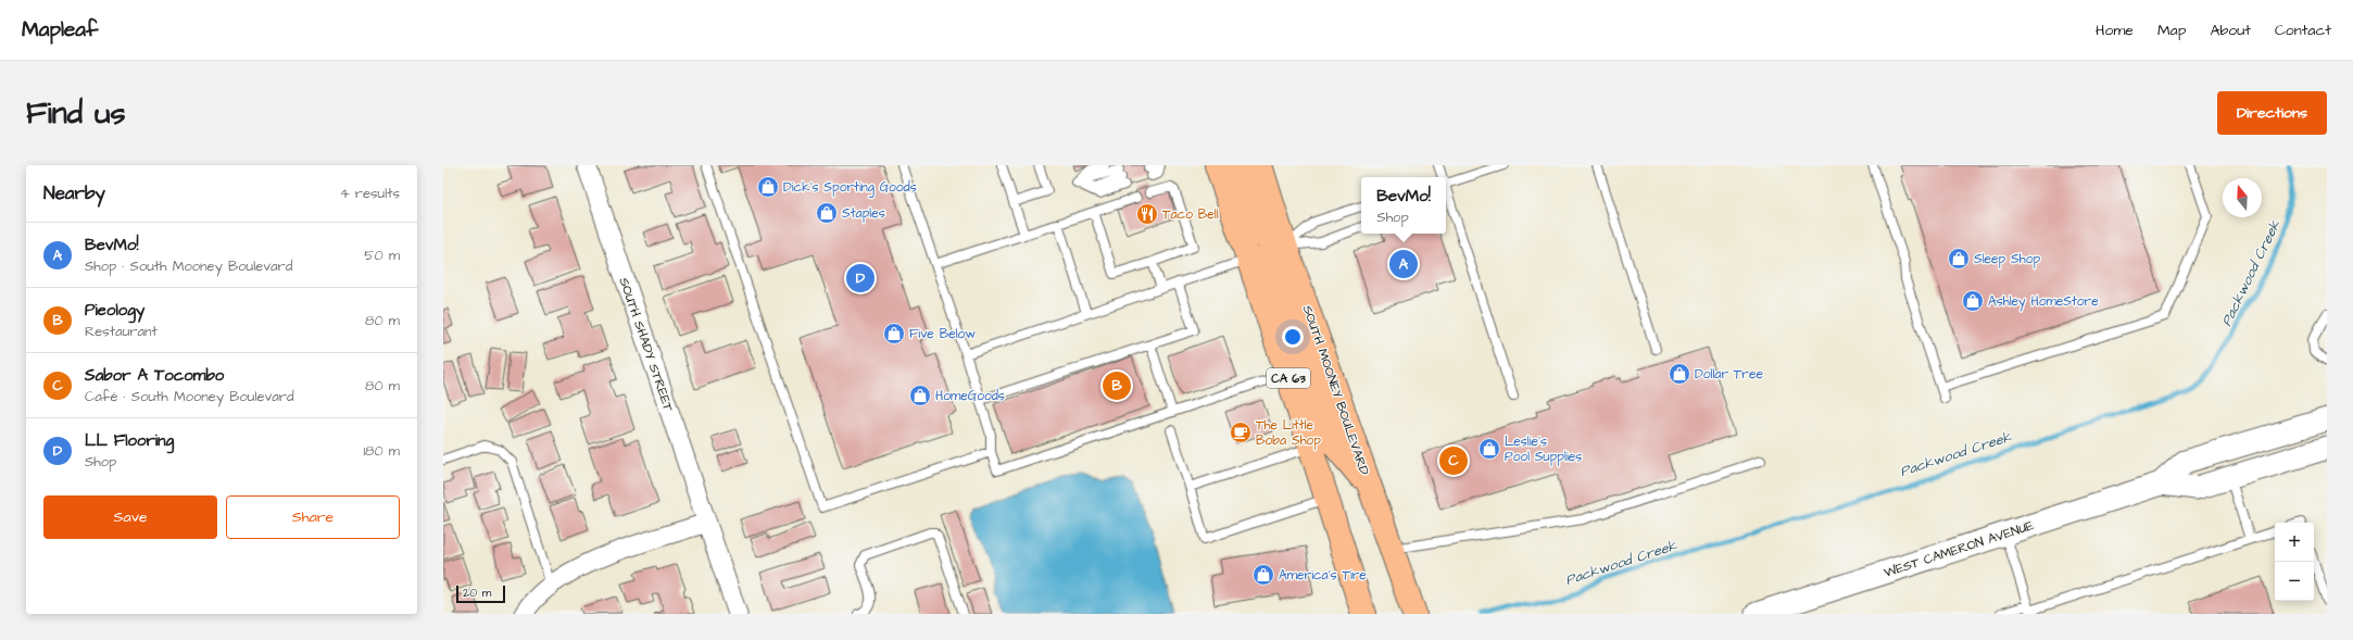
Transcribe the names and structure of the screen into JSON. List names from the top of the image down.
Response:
{
  "streets": {
    "main road": ["CA 63", "SOUTH MOONEY BOULEVARD"],
    "street": ["SOUTH SHADY STREET", "WEST CAMERON AVENUE"]
  },
  "water": ["Packwood Creek"],
  "places": {
    "shop": [
      "Dick's Sporting Goods",
      "Staples",
      "Sleep Shop",
      "Ashley HomeStore",
      "Five Below",
      "Dollar Tree",
      "HomeGoods",
      "Leslie's Pool Supplies",
      "America's Tire"
    ],
    "restaurant": ["Taco Bell"],
    "cafe": ["The Little Boba Shop"]
  },
  "scale_bar": "20 m",
  "north": "top",
  "page": {
    "header": "Mapleaf",
    "nav": [
      "Home",
      "Map",
      "About",
      "Contact"
    ],
    "buttons": [
      "Directions",
      ["Save", "Share"]
    ],
    "title": "Find us",
    "heading": ["Nearby", "4 results"],
    "popup": ["BevMo!", "Shop"],
    "list": [
      {
        "mark": "A",
        "name": "BevMo!",
        "note": "Shop · South Mooney Boulevard",
        "value": "50 m"
      },
      {
        "mark": "B",
        "name": "Pieology",
        "note": "Restaurant",
        "value": "80 m"
      },
      {
        "mark": "C",
        "name": "Sabor A Tocombo",
        "note": "Café · South Mooney Boulevard",
        "value": "80 m"
      },
      {
        "mark": "D",
        "name": "LL Flooring",
        "note": "Shop",
        "value": "180 m"
      }
    ],
    "pins": [
      "A",
      "D",
      "B",
      "C"
    ],
    "map_buttons": ["+", "−"],
    "scale": "20 m"
  }
}
